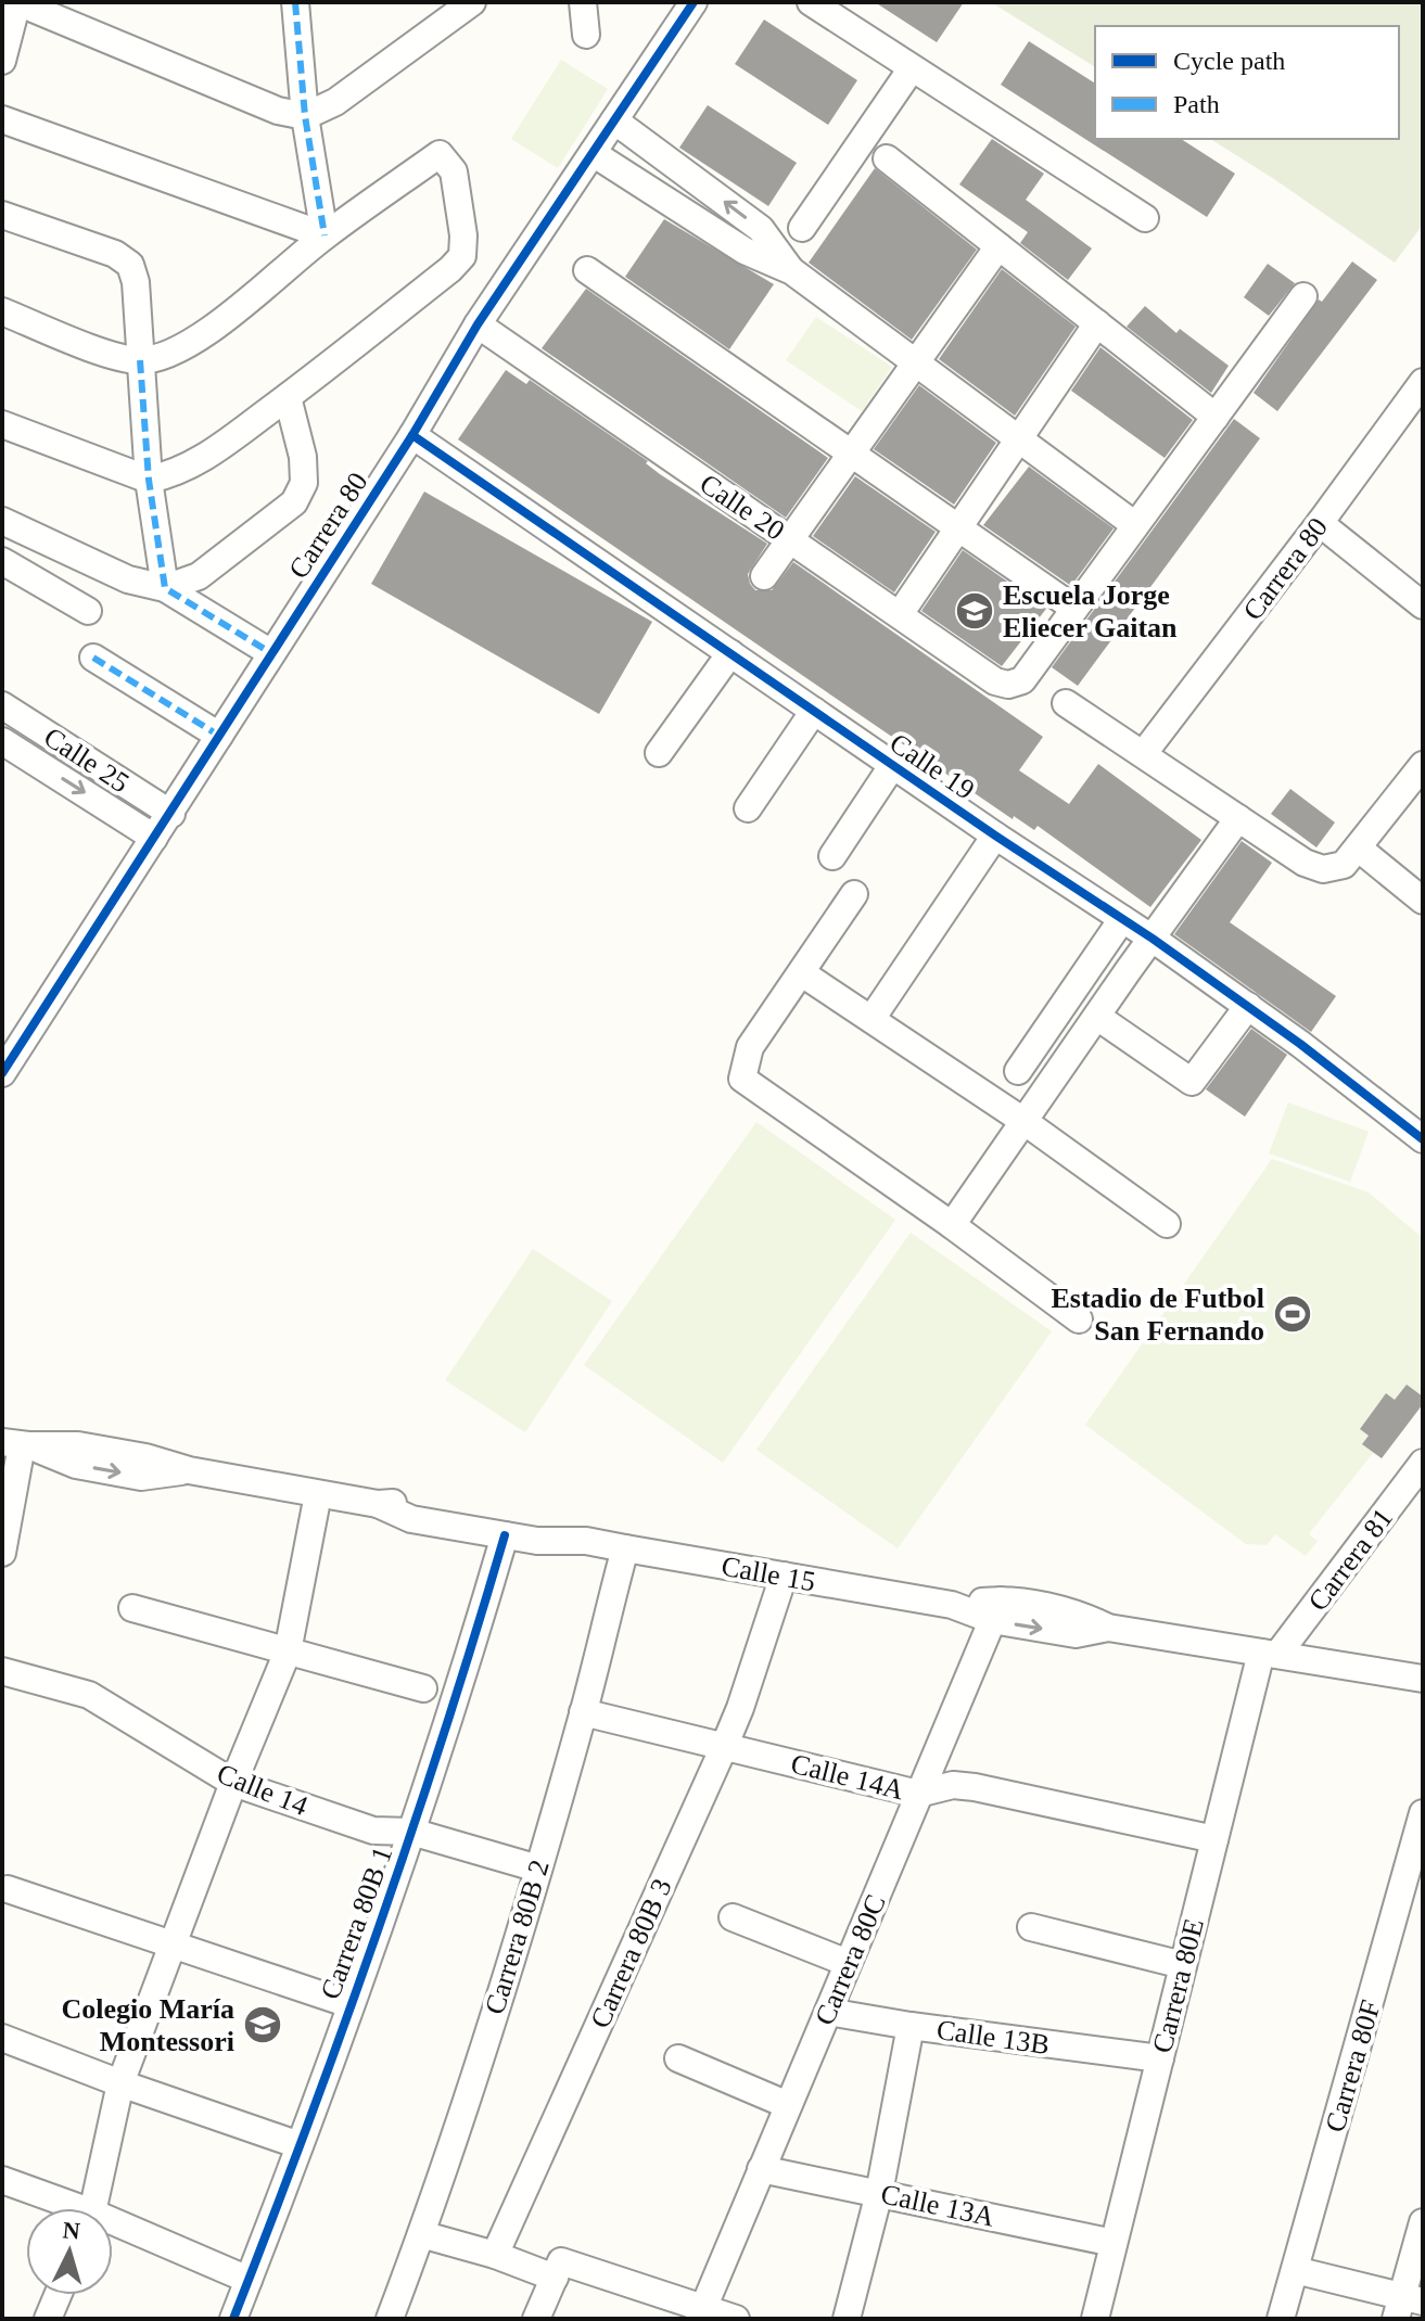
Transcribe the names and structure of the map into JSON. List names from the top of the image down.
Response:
{
  "streets": {
    "street": [
      "Calle 20",
      "Carrera 80",
      "Calle 25",
      "Calle 19",
      "Carrera 81",
      "Calle 15",
      "Calle 14A",
      "Calle 14",
      "Carrera 80B 1",
      "Carrera 80B 2",
      "Carrera 80B 3",
      "Carrera 80C",
      "Carrera 80E",
      "Calle 13B",
      "Carrera 80F",
      "Calle 13A"
    ]
  },
  "crossings": [
    ["Calle 20", "Carrera 80"],
    ["Carrera 80", "Calle 25"],
    ["Carrera 80", "Calle 19"],
    ["Carrera 81", "Calle 15"],
    ["Carrera 81", "Carrera 80E"],
    ["Calle 15", "Carrera 80B 1"],
    ["Calle 15", "Carrera 80B 2"],
    ["Calle 15", "Carrera 80B 3"],
    ["Calle 15", "Carrera 80C"],
    ["Calle 15", "Carrera 80E"],
    ["Calle 14A", "Carrera 80B 2"],
    ["Calle 14A", "Carrera 80B 3"],
    ["Calle 14A", "Carrera 80C"],
    ["Calle 14A", "Carrera 80E"],
    ["Calle 14", "Carrera 80B 1"],
    ["Calle 14", "Carrera 80B 2"],
    ["Carrera 80C", "Calle 13B"],
    ["Carrera 80C", "Calle 13A"],
    ["Carrera 80E", "Calle 13B"],
    ["Carrera 80E", "Calle 13A"]
  ],
  "places": {
    "school or university": ["Escuela Jorge Eliecer Gaitan", "Colegio María Montessori"],
    "sports": ["Estadio de Futbol San Fernando"]
  },
  "legend": ["Cycle path", "Path"],
  "north": "top"
}
